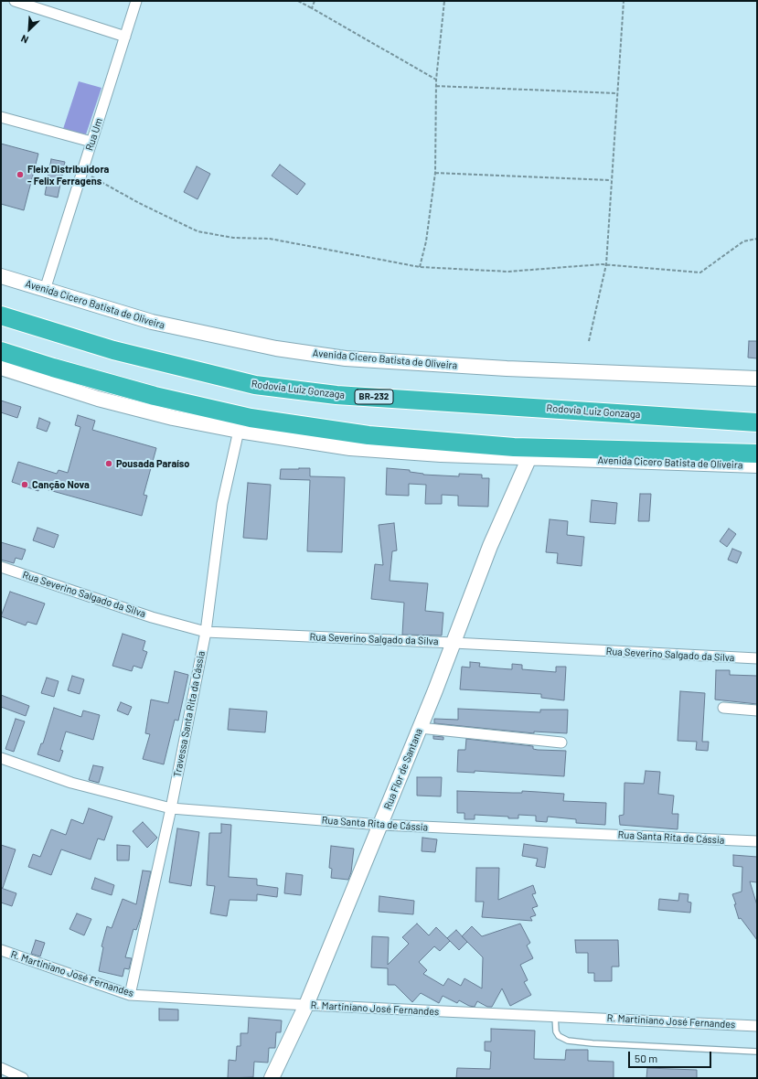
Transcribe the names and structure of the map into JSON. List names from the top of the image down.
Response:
{
  "streets": {
    "highway": ["Rodovia Luiz Gonzaga", "BR-232"],
    "main road": ["Avenida Cicero Batista de Oliveira", "Rua Flor de Santana"],
    "street": [
      "Rua Um",
      "Rua Severino Salgado da Silva",
      "Travessa Santa Rita da Cássia",
      "Rua Santa Rita de Cássia",
      "R. Martiniano José Fernandes"
    ]
  },
  "crossings": [
    ["Rua Um", "Avenida Cicero Batista de Oliveira"],
    ["Avenida Cicero Batista de Oliveira", "Travessa Santa Rita da Cássia"],
    ["Avenida Cicero Batista de Oliveira", "Rua Flor de Santana"],
    ["Rua Severino Salgado da Silva", "Travessa Santa Rita da Cássia"],
    ["Rua Severino Salgado da Silva", "Rua Flor de Santana"],
    ["Travessa Santa Rita da Cássia", "Rua Santa Rita de Cássia"],
    ["Travessa Santa Rita da Cássia", "R. Martiniano José Fernandes"],
    ["Rua Flor de Santana", "Rua Santa Rita de Cássia"],
    ["Rua Flor de Santana", "R. Martiniano José Fernandes"]
  ],
  "places": ["Fleix Distribuidora - Felix Ferragens", "Pousada Paraíso", "Canção Nova"],
  "scale_bar": "50 m",
  "north": "bottom left"
}
